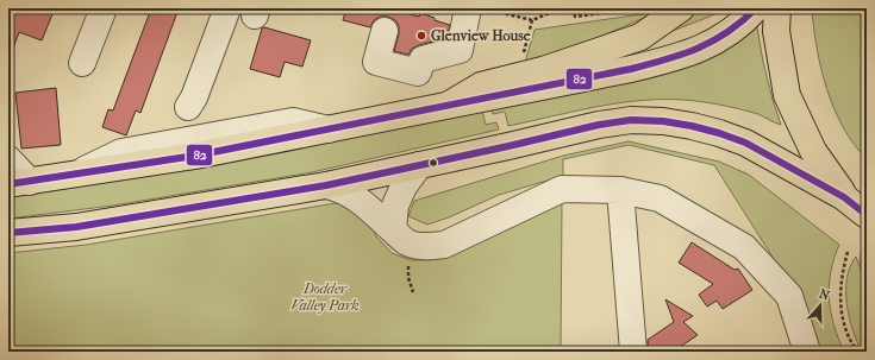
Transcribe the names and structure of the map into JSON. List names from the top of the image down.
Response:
{
  "parks": ["Dodder Valley Park"],
  "places": ["Glenview House"],
  "lines": ["transit line 82"],
  "north": "top"
}
